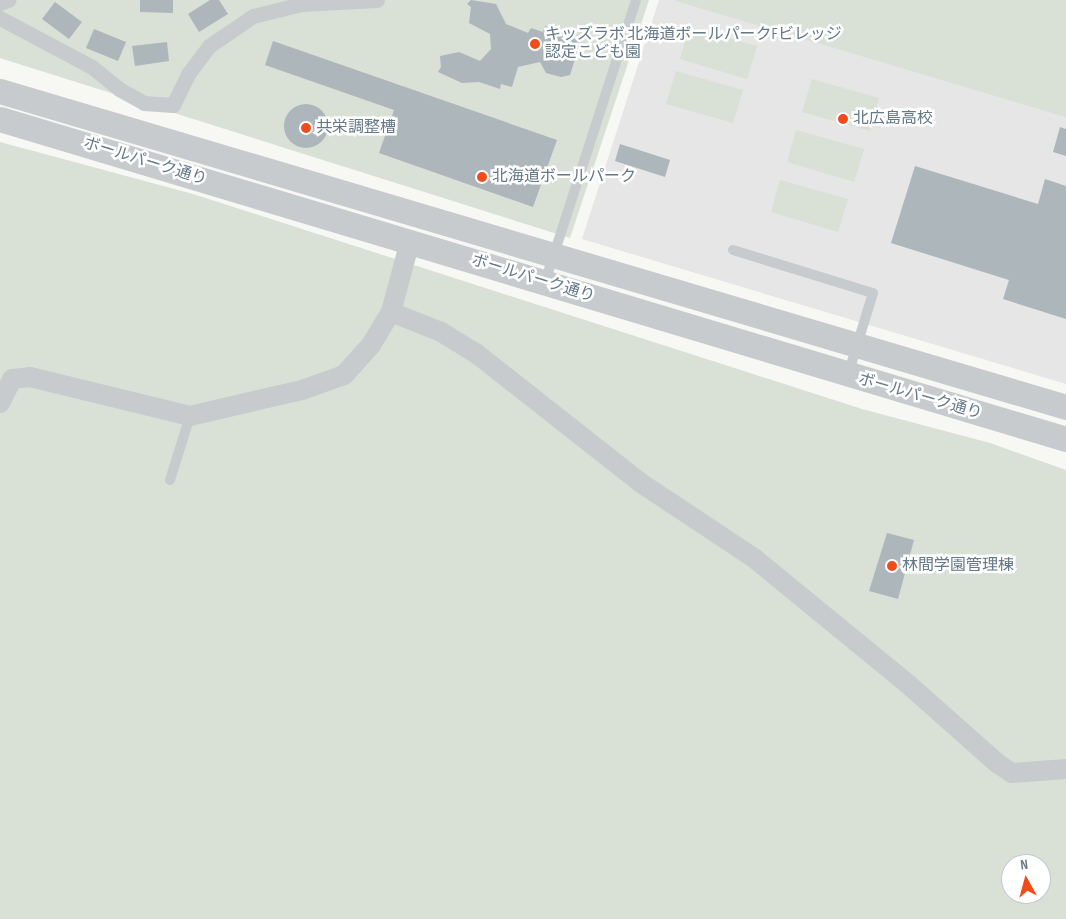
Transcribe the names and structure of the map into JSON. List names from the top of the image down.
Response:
{
  "streets": {
    "street": ["ボールパーク通り"]
  },
  "places": [
    "キッズラボ 北海道ボールパークFビレッジ 認定こども園",
    "北広島高校",
    "共栄調整槽",
    "北海道ボールパーク",
    "林間学園管理棟"
  ],
  "north": "top"
}
